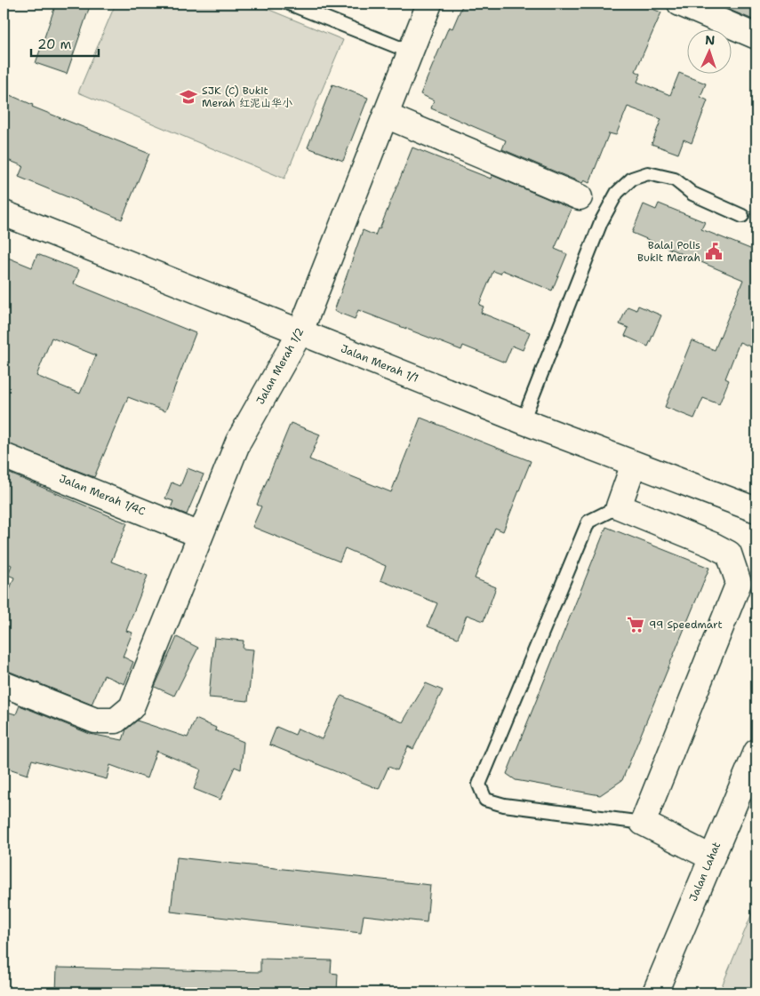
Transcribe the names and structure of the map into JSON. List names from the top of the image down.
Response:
{
  "streets": {
    "street": [
      "Jalan Merah 1/1",
      "Jalan Merah 1/2",
      "Jalan Merah 1/4C",
      "Jalan Lahat"
    ]
  },
  "crossings": [
    ["Jalan Merah 1/1", "Jalan Merah 1/2"],
    ["Jalan Merah 1/2", "Jalan Merah 1/4C"]
  ],
  "places": {
    "school or university": ["SJK (C) Bukit Merah 红泥山华小"],
    "public building": ["Balai Polis Bukit Merah"],
    "supermarket": ["99 Speedmart"]
  },
  "scale_bar": "20 m",
  "north": "top"
}
